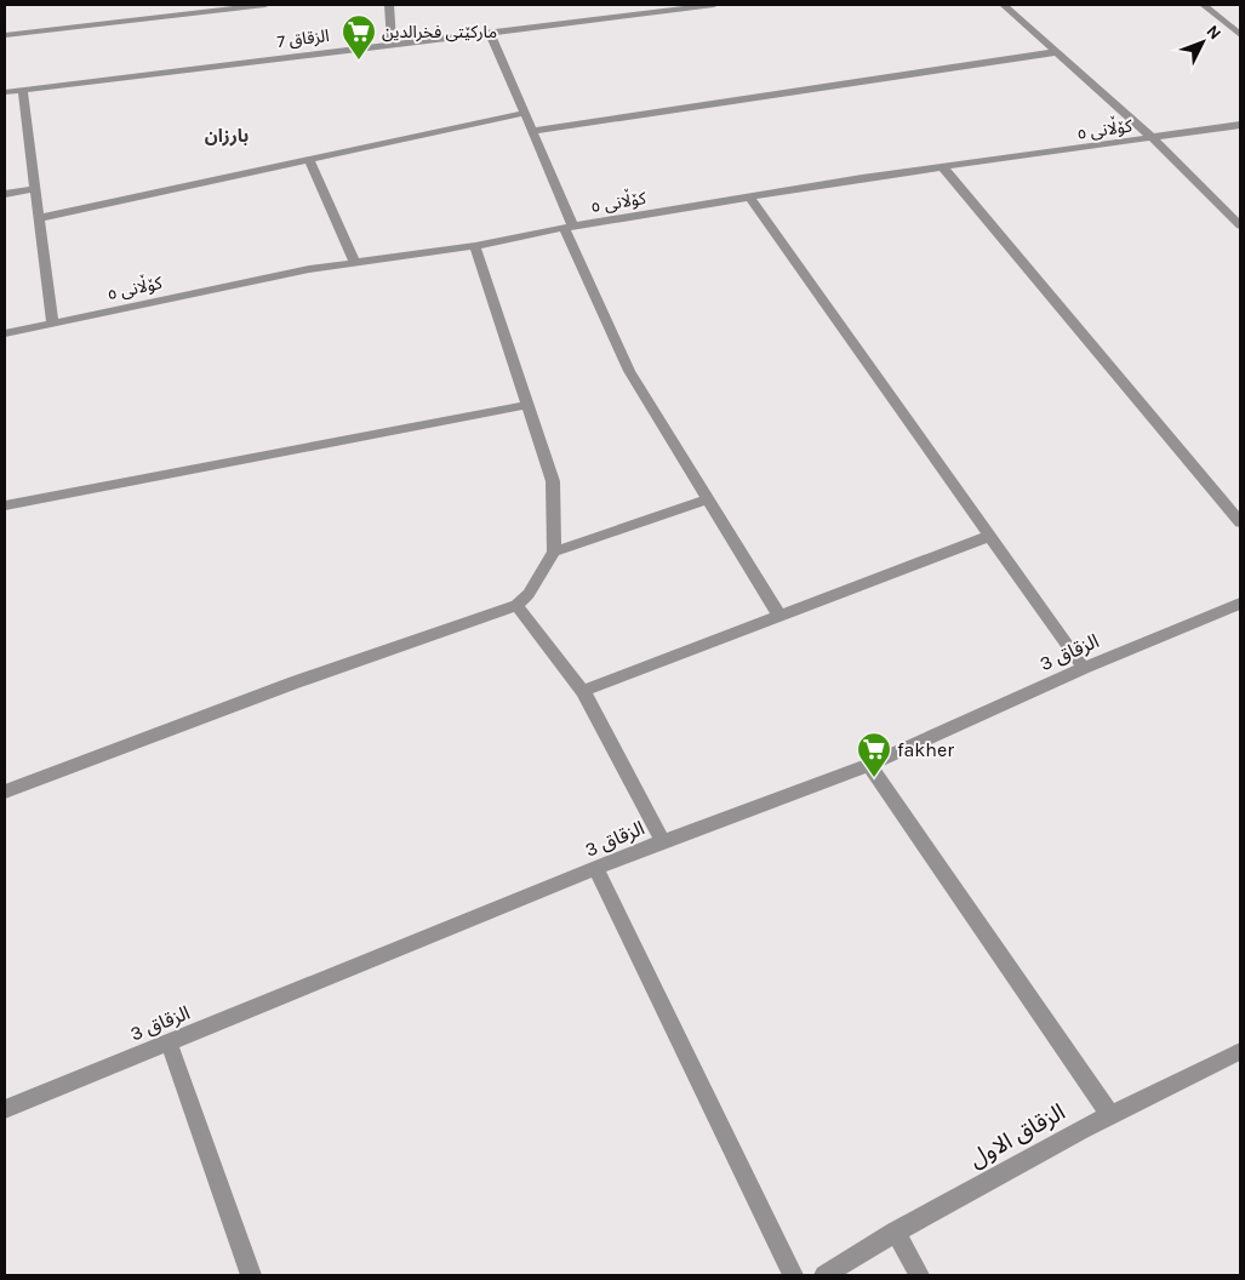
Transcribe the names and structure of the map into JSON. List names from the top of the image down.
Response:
{
  "streets": {
    "street": [
      "الزقاق 7",
      "کۆڵانی ٥",
      "الزقاق 3",
      "الزقاق الاول"
    ]
  },
  "districts": ["بارزان"],
  "places": {
    "supermarket": ["مارکێتی فخرالدین", "fakher"]
  },
  "north": "top right"
}
